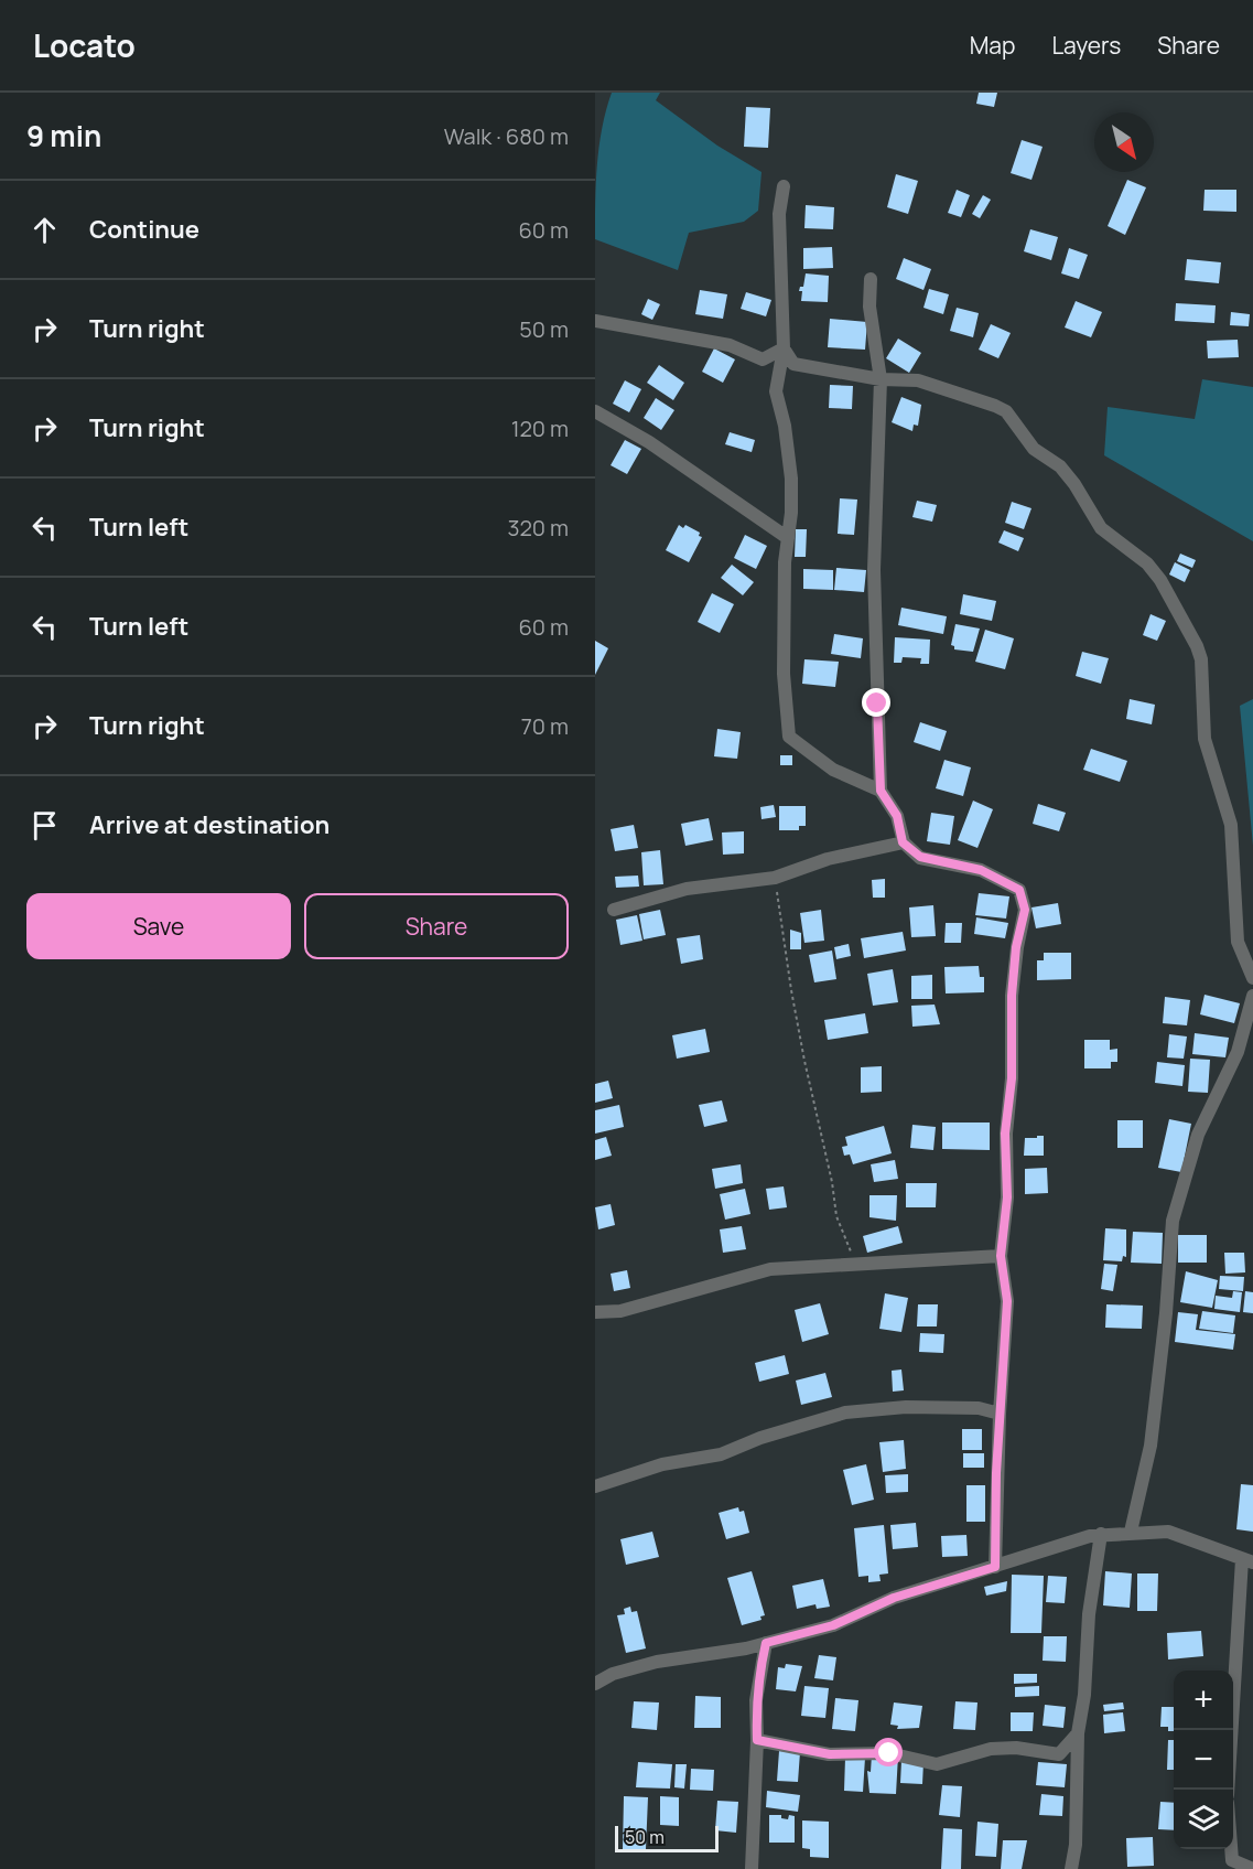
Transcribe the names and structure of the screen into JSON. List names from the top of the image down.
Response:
{
  "scale_bar": "50 m",
  "north": "bottom right",
  "page": {
    "header": "Locato",
    "nav": ["Map", "Layers", "Share"],
    "heading": ["9 min", "Walk · 680 m"],
    "list": [
      ["Continue", "60 m"],
      ["Turn right", "50 m"],
      ["Turn right", "120 m"],
      ["Turn left", "320 m"],
      ["Turn left", "60 m"],
      ["Turn right", "70 m"],
      "Arrive at destination"
    ],
    "buttons": ["Save", "Share"],
    "map_buttons": ["+", "−"],
    "scale": "50 m"
  }
}
